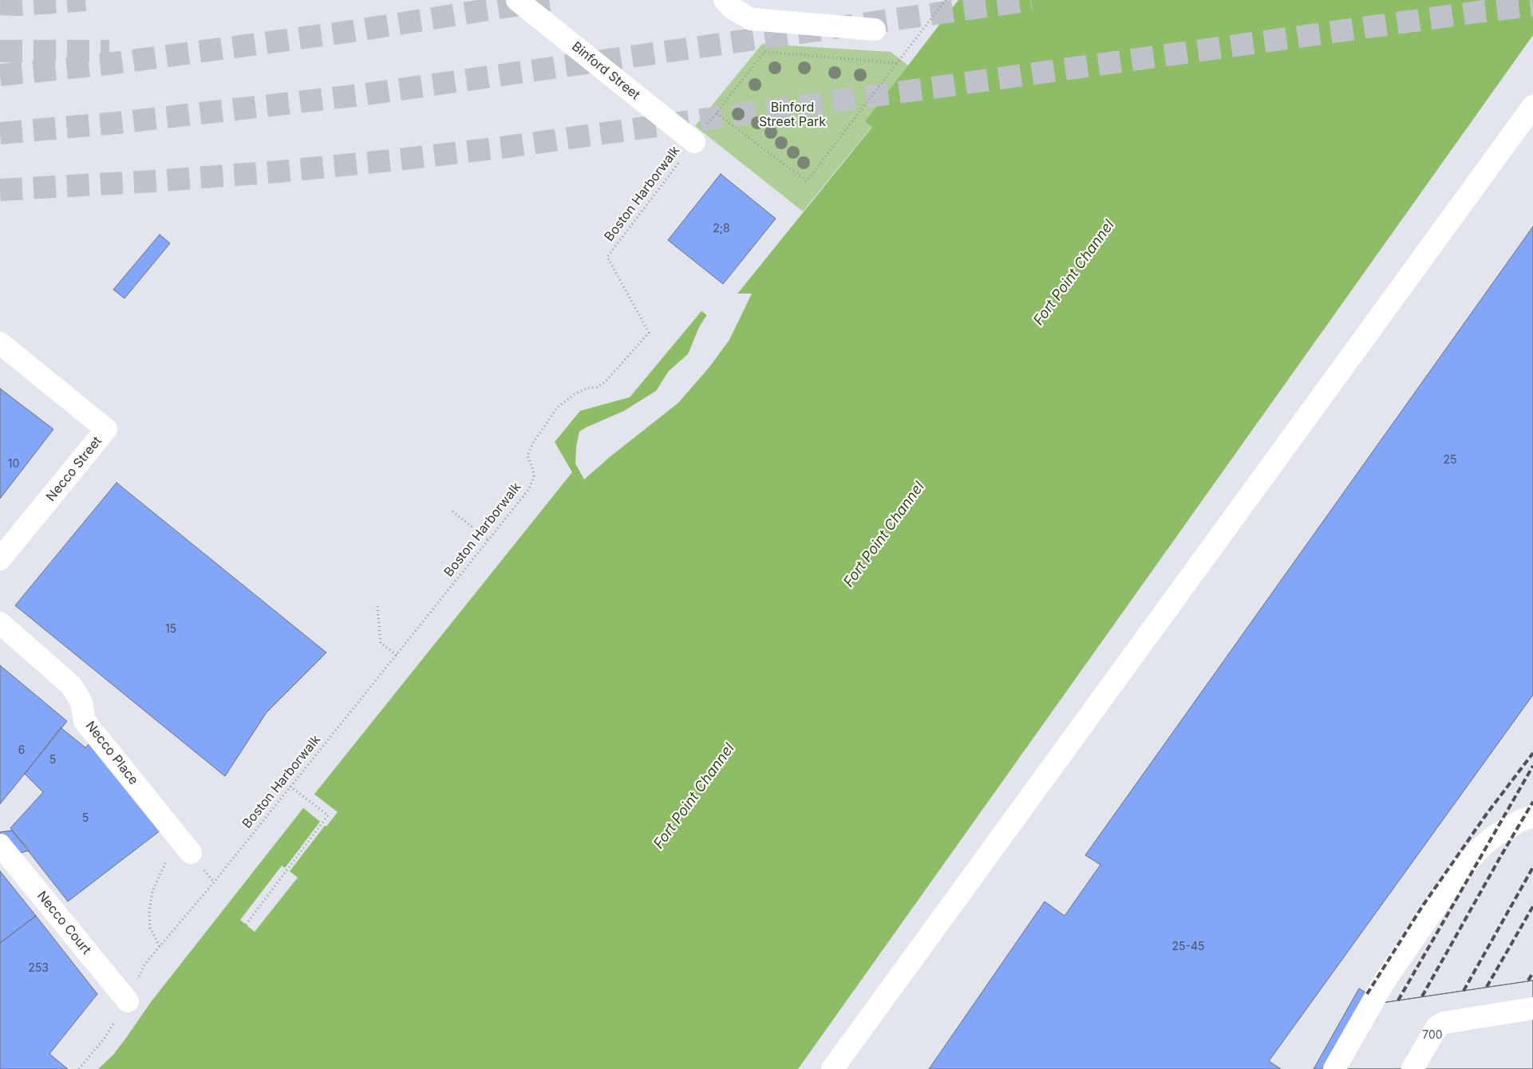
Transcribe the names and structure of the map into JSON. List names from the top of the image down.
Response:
{
  "streets": {
    "street": [
      "Binford Street",
      "Necco Street",
      "Necco Place",
      "Necco Court"
    ],
    "path": ["Boston Harborwalk"]
  },
  "crossings": [
    ["Binford Street", "Boston Harborwalk"],
    ["Boston Harborwalk", "Necco Court"]
  ],
  "water": ["Fort Point Channel"],
  "parks": ["Binford Street Park"],
  "house_numbers": [
    "2;8",
    "25",
    "10",
    "15",
    "6",
    "5",
    "5",
    "25-45",
    "253",
    "700"
  ]
}
